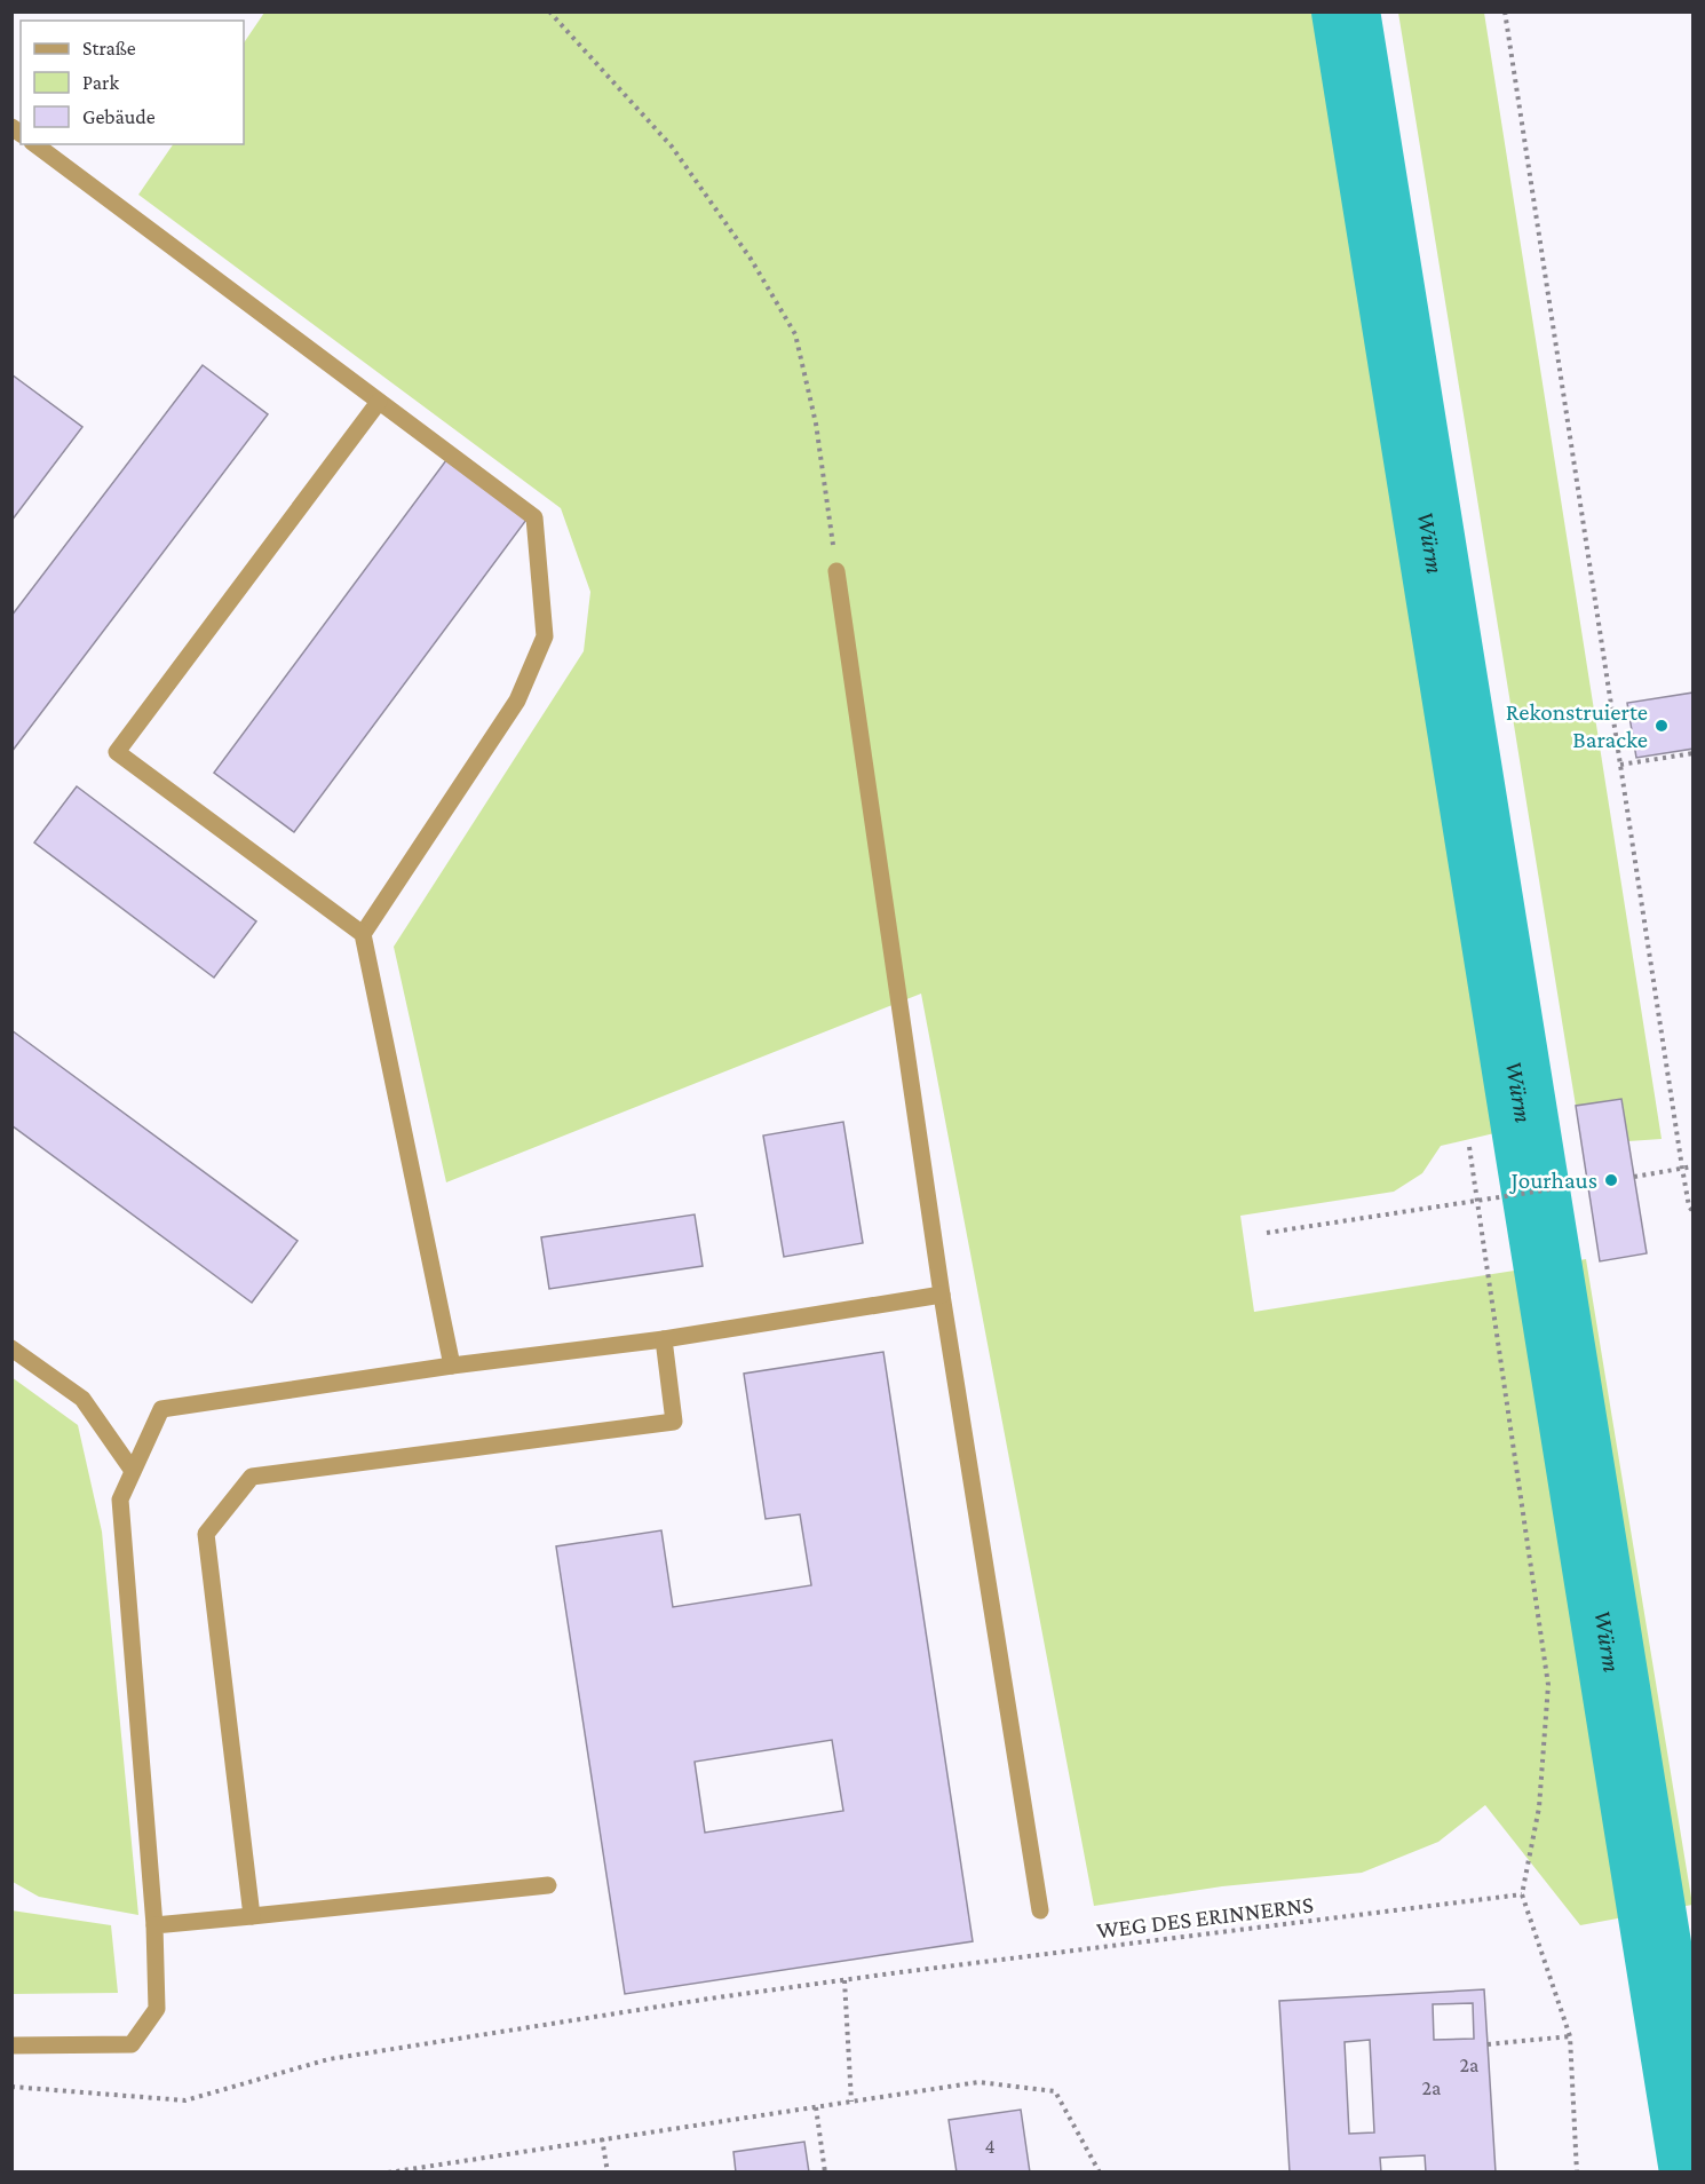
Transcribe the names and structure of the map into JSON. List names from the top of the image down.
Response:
{
  "streets": {
    "path": ["WEG DES ERINNERNS"]
  },
  "water": ["Würm"],
  "places": ["Rekonstruierte Baracke", "Jourhaus"],
  "house_numbers": ["2a", "2a", "4"],
  "legend": ["Straße", "Park", "Gebäude"]
}
